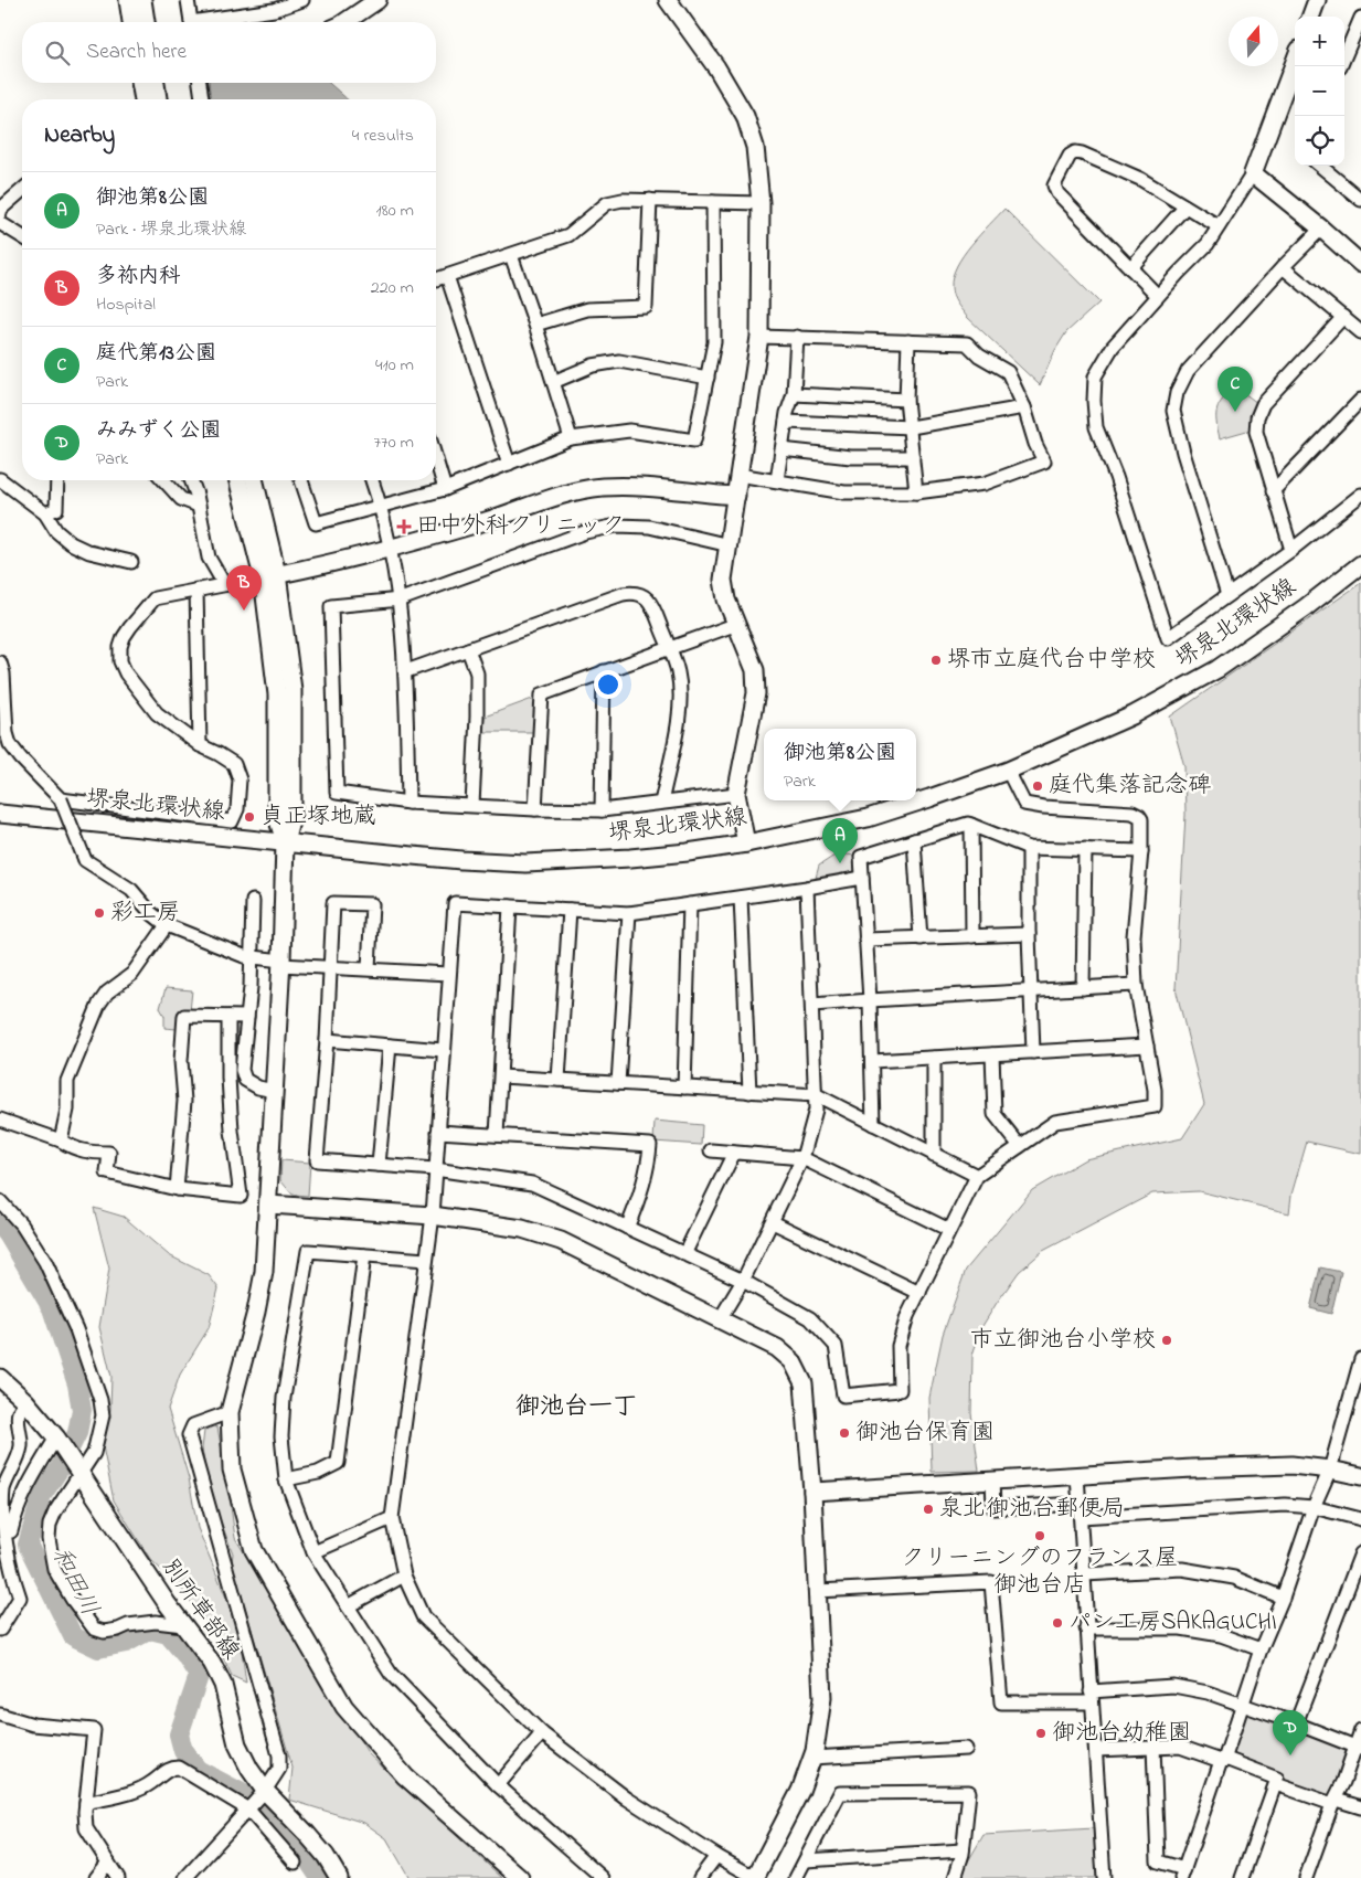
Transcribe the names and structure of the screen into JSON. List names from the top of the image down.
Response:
{
  "streets": {
    "street": ["堺泉北環状線", "別所草部線"]
  },
  "districts": ["御池台一丁"],
  "water": ["和田川"],
  "places": {
    "health": ["田中外科クリニック"],
    "other": [
      "堺市立庭代台中学校",
      "庭代集落記念碑",
      "貞正塚地蔵",
      "彩工房",
      "市立御池台小学校",
      "御池台保育園",
      "泉北御池台郵便局",
      "クリーニングのフランス屋 御池台店",
      "パン工房SAKAGUCHI",
      "御池台幼稚園"
    ]
  },
  "north": "top",
  "page": {
    "map_buttons": ["+", "−"],
    "search": "Search here",
    "heading": ["Nearby", "4 results"],
    "list": [
      {
        "mark": "A",
        "name": "御池第8公園",
        "note": "Park · 堺泉北環状線",
        "value": "180 m"
      },
      {
        "mark": "B",
        "name": "多祢内科",
        "note": "Hospital",
        "value": "220 m"
      },
      {
        "mark": "C",
        "name": "庭代第13公園",
        "note": "Park",
        "value": "410 m"
      },
      {
        "mark": "D",
        "name": "みみずく公園",
        "note": "Park",
        "value": "770 m"
      }
    ],
    "pins": [
      "C",
      "B",
      "A",
      "D"
    ],
    "popup": ["御池第8公園", "Park"]
  }
}
